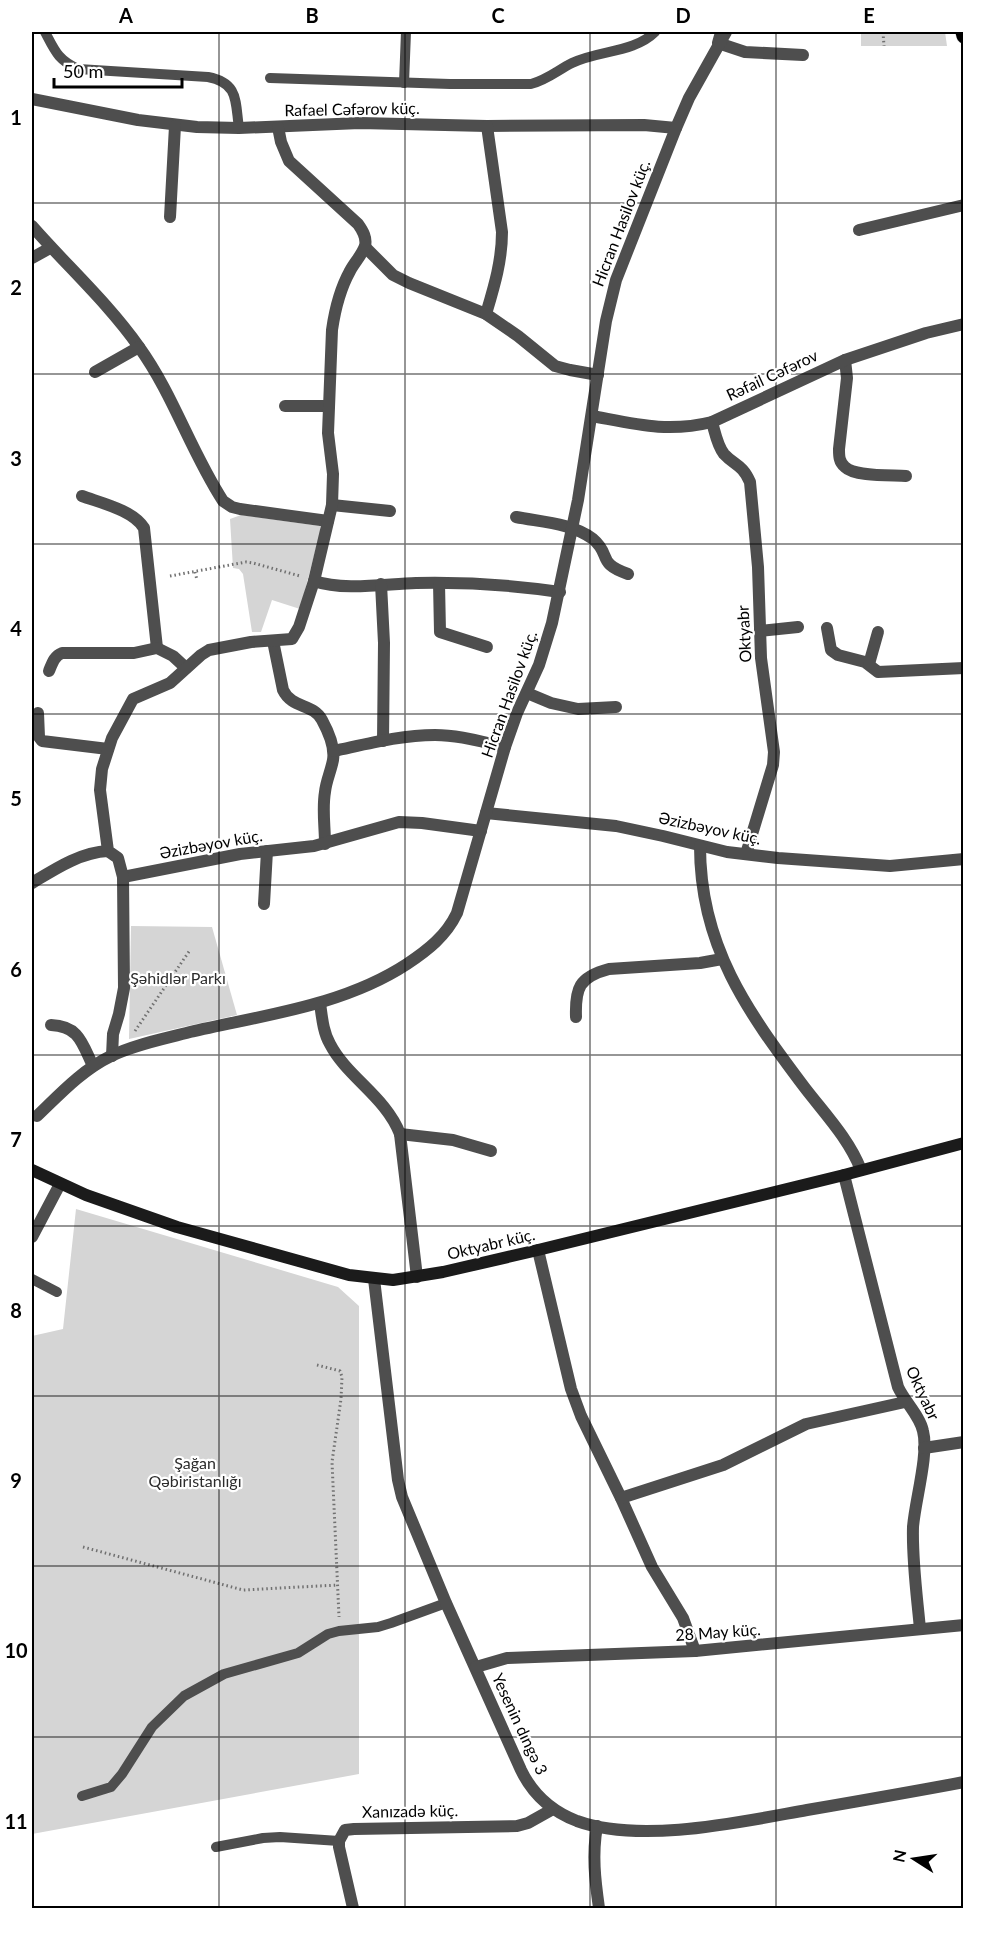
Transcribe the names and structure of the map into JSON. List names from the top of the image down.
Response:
{
  "streets": {
    "street": [
      "Rafael Cəfərov küç.",
      "Hicran Hasilov küç.",
      "Rəfail Cəfərov",
      "Oktyabr",
      "Əzizbəyov küç.",
      "Oktyabr küç.",
      "28 May küç.",
      "Yesenin dıngə 3",
      "Xanızadə küç."
    ]
  },
  "crossings": [
    ["Rafael Cəfərov küç.", "Hicran Hasilov küç."],
    ["Hicran Hasilov küç.", "Rəfail Cəfərov"],
    ["Hicran Hasilov küç.", "Əzizbəyov küç."],
    ["Rəfail Cəfərov", "Oktyabr"],
    ["Oktyabr", "Əzizbəyov küç."],
    ["Oktyabr", "Oktyabr küç."],
    ["Oktyabr", "28 May küç."],
    ["Oktyabr küç.", "Yesenin dıngə 3"],
    ["28 May küç.", "Yesenin dıngə 3"],
    ["Yesenin dıngə 3", "Xanızadə küç."]
  ],
  "parks": ["Şəhidlər Parkı", "Şağan Qəbiristanlığı"],
  "scale_bar": "50 m",
  "north": "left",
  "grid": {
    "columns": [
      "A",
      "B",
      "C",
      "D",
      "E"
    ],
    "rows": [
      "1",
      "2",
      "3",
      "4",
      "5",
      "6",
      "7",
      "8",
      "9",
      "10",
      "11"
    ]
  }
}
